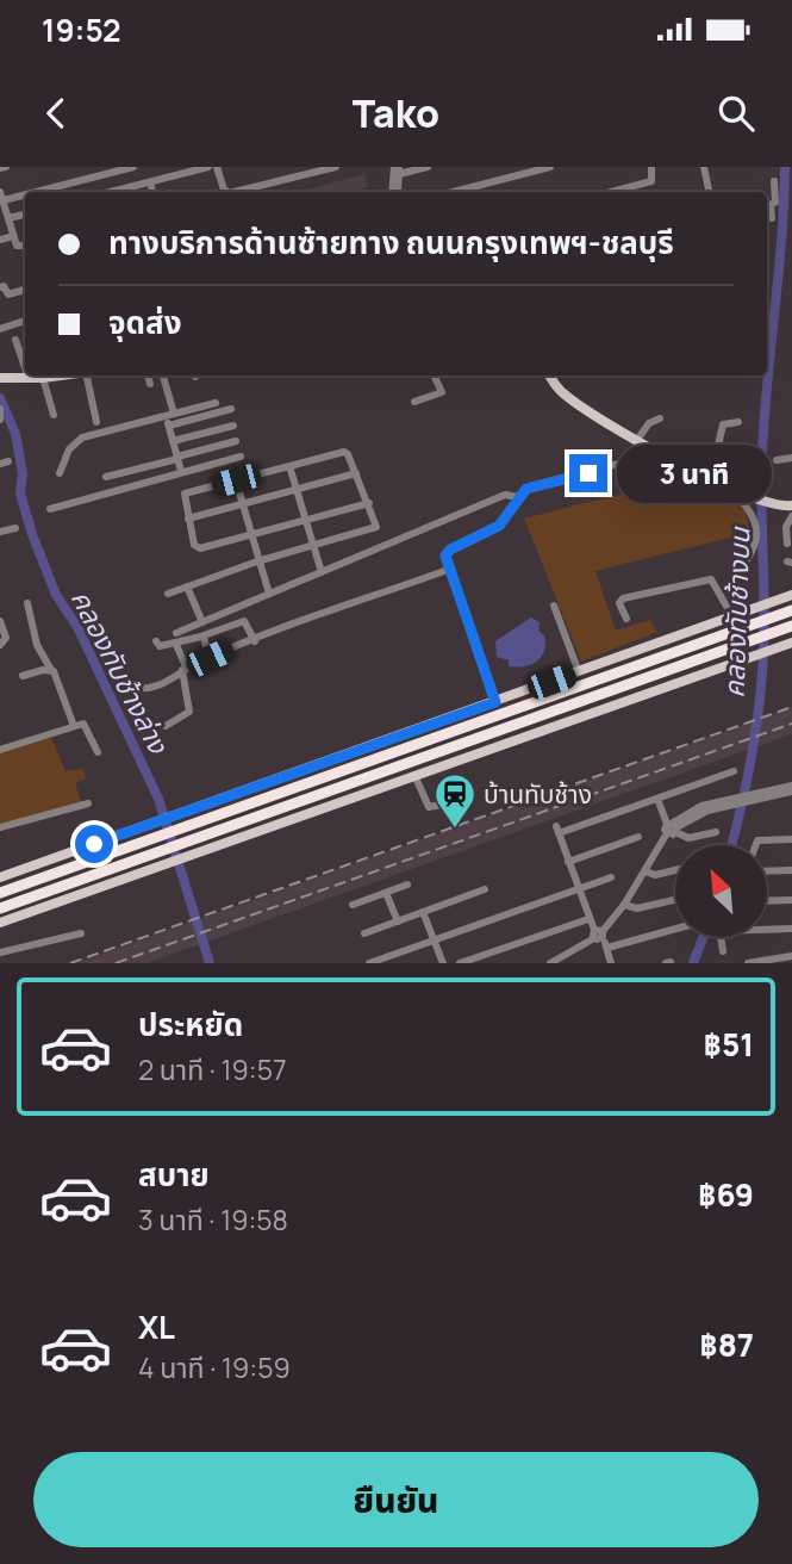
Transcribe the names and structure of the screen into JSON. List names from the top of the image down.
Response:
{
  "water": ["คลองทับช้างบน", "คลองทับช้างล่าง"],
  "places": {
    "station": ["บ้านทับช้าง"]
  },
  "north": "top left",
  "page": {
    "status": "19:52",
    "header": "Tako",
    "banner": ["ทางบริการด้านซ้ายทาง ถนนกรุงเทพฯ-ชลบุรี", "จุดส่ง"],
    "bubble": "3 นาที",
    "list": [
      {
        "name": "ประหยัด",
        "note": "2 นาที · 19:57",
        "value": "฿51"
      },
      {
        "name": "สบาย",
        "note": "3 นาที · 19:58",
        "value": "฿69"
      },
      {
        "name": "XL",
        "note": "4 นาที · 19:59",
        "value": "฿87"
      }
    ],
    "buttons": "ยืนยัน"
  }
}
